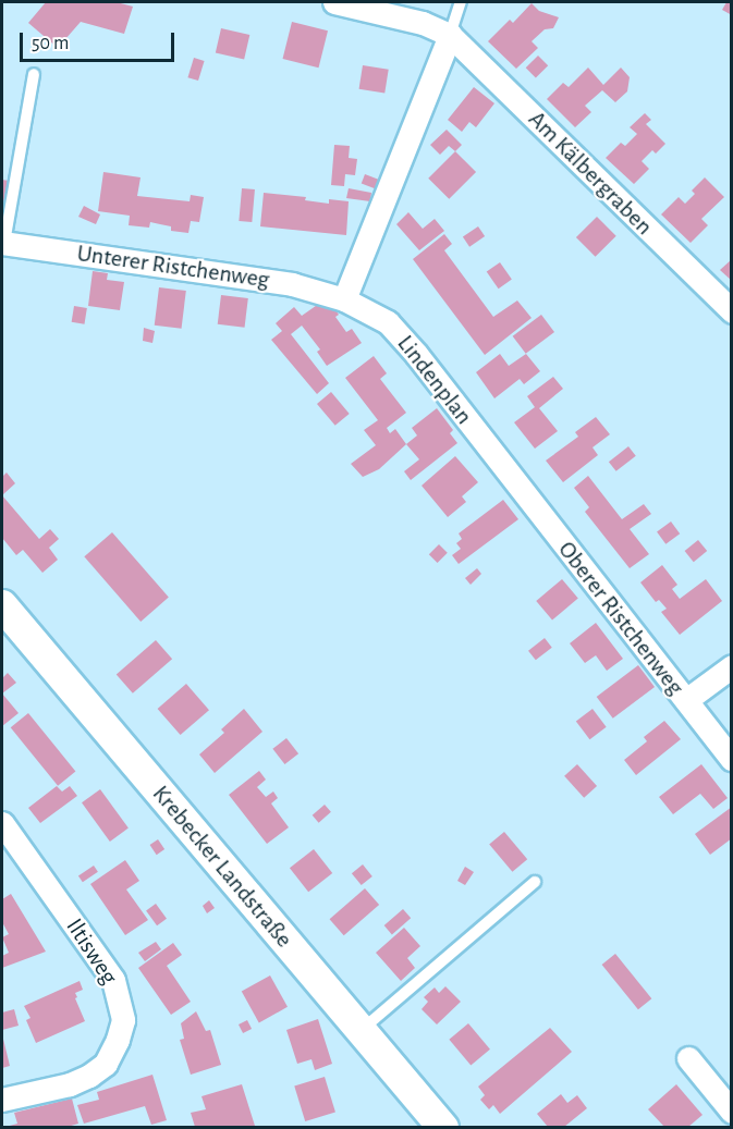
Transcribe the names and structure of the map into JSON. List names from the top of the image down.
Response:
{
  "streets": {
    "main road": ["Krebecker Landstraße"],
    "street": [
      "Am Kälbergraben",
      "Unterer Ristchenweg",
      "Lindenplan",
      "Oberer Ristchenweg",
      "Iltisweg"
    ]
  },
  "crossings": [
    ["Unterer Ristchenweg", "Lindenplan"],
    ["Lindenplan", "Oberer Ristchenweg"]
  ],
  "scale_bar": "50 m"
}
